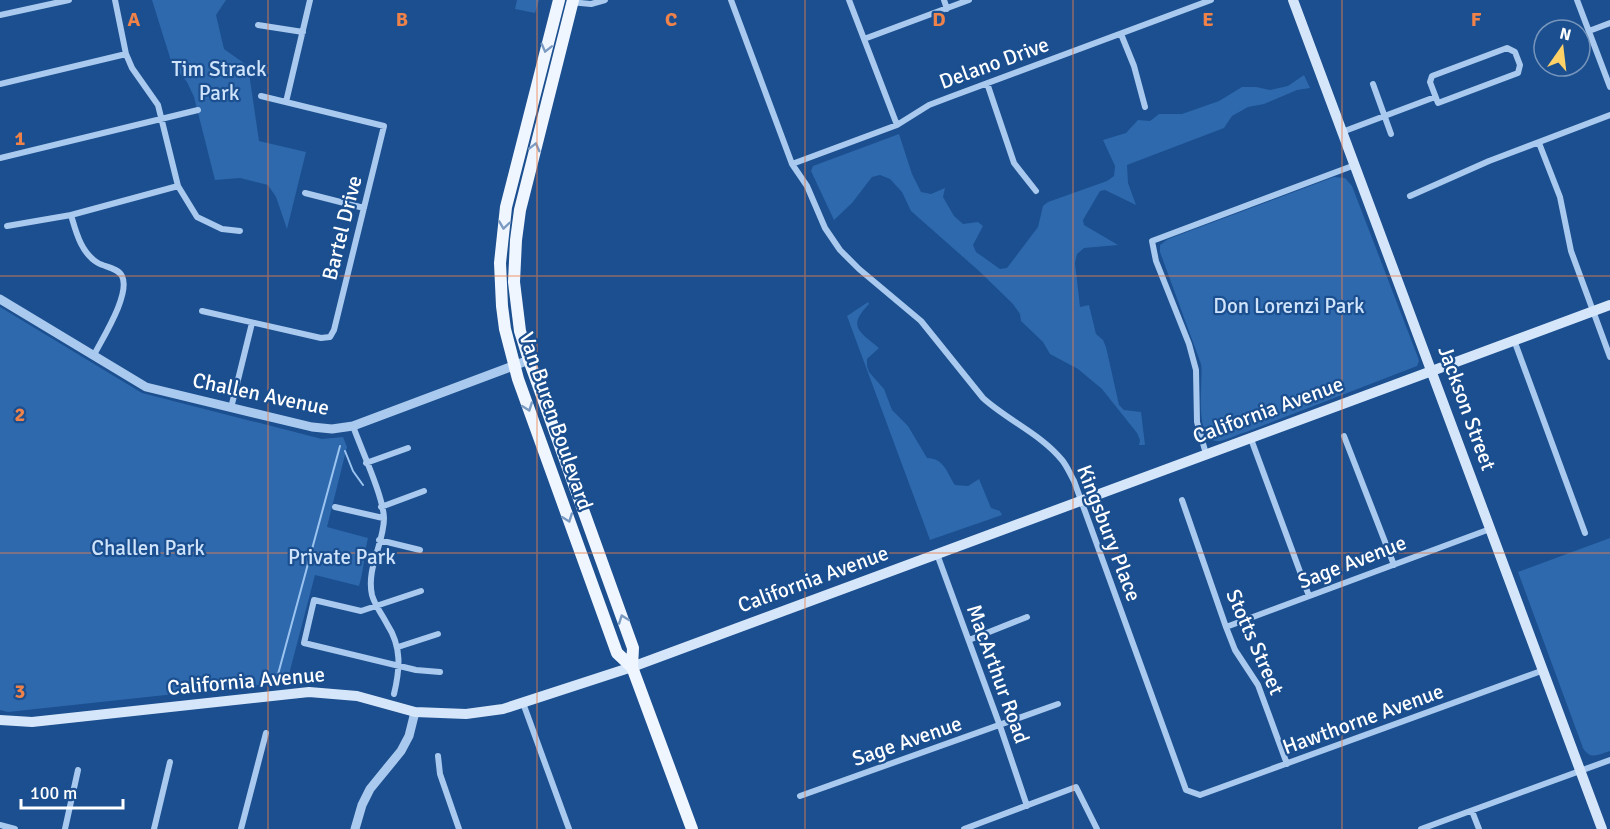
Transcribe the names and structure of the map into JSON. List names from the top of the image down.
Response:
{
  "streets": {
    "main road": ["Jackson Street", "California Avenue", "Van Buren Boulevard"],
    "street": [
      "Delano Drive",
      "Bartel Drive",
      "Challen Avenue",
      "Kingsbury Place",
      "Sage Avenue",
      "Stotts Street",
      "MacArthur Road",
      "Hawthorne Avenue"
    ]
  },
  "crossings": [
    ["Delano Drive", "Kingsbury Place"],
    ["Challen Avenue", "Van Buren Boulevard"],
    ["Jackson Street", "California Avenue"],
    ["Jackson Street", "Sage Avenue"],
    ["Jackson Street", "Hawthorne Avenue"],
    ["California Avenue", "Van Buren Boulevard"],
    ["California Avenue", "Kingsbury Place"],
    ["California Avenue", "MacArthur Road"],
    ["Kingsbury Place", "Hawthorne Avenue"],
    ["Sage Avenue", "Stotts Street"],
    ["Sage Avenue", "MacArthur Road"],
    ["Stotts Street", "Hawthorne Avenue"]
  ],
  "parks": [
    "Tim Strack Park",
    "Don Lorenzi Park",
    "Challen Park",
    "Private Park"
  ],
  "scale_bar": "100 m",
  "north": "top",
  "grid": {
    "columns": [
      "A",
      "B",
      "C",
      "D",
      "E",
      "F"
    ],
    "rows": ["1", "2", "3"]
  }
}
